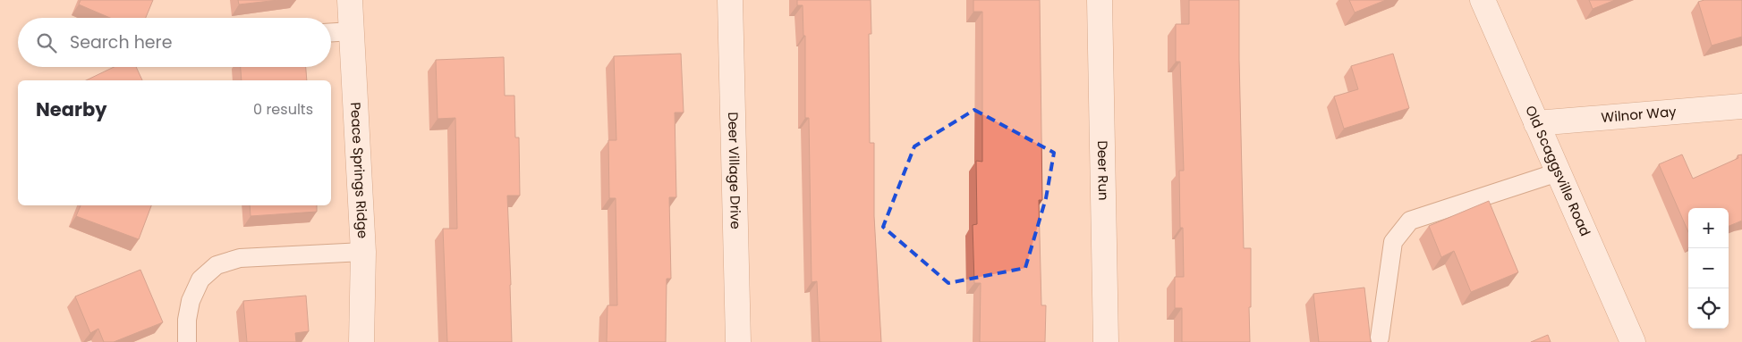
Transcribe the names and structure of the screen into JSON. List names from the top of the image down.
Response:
{
  "streets": {
    "street": [
      "Wilnor Way",
      "Peace Springs Ridge",
      "Deer Village Drive",
      "Deer Run",
      "Old Scaggsville Road"
    ]
  },
  "crossings": [
    ["Wilnor Way", "Old Scaggsville Road"]
  ],
  "page": {
    "search": "Search here",
    "heading": ["Nearby", "0 results"],
    "map_buttons": ["+", "−"]
  }
}
